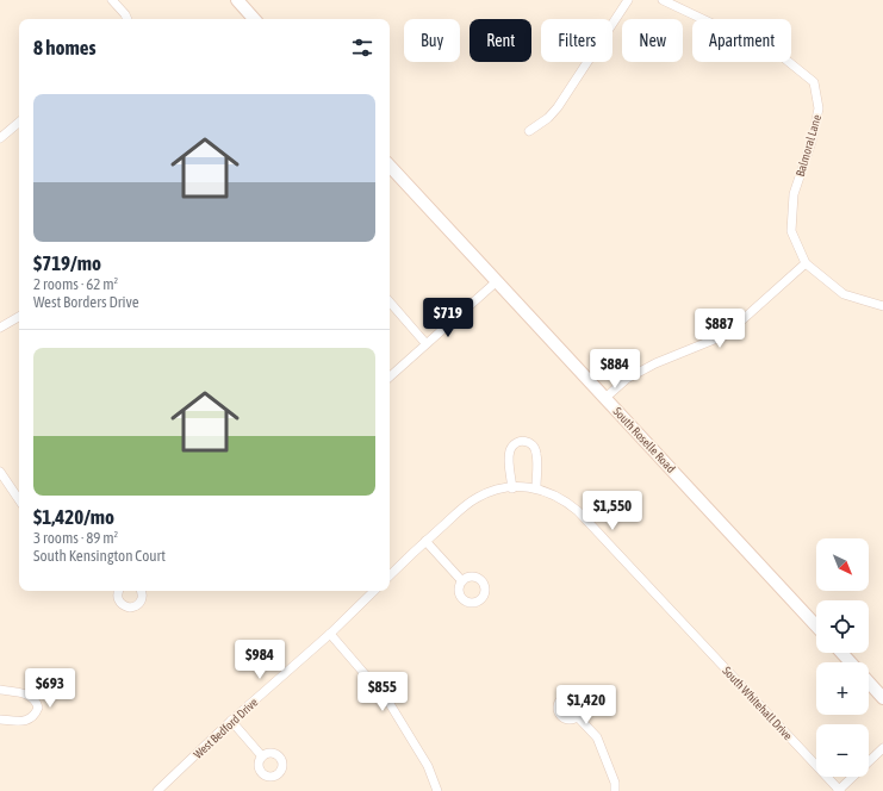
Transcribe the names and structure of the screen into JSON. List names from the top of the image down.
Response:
{
  "streets": {
    "main road": ["South Roselle Road"],
    "street": ["Balmoral Lane", "South Whitehall Drive", "West Bedford Drive"]
  },
  "north": "bottom right",
  "page": {
    "chip": [
      "Buy",
      "Rent",
      "Filters",
      "New",
      "Apartment"
    ],
    "heading": "8 homes",
    "list": [
      {
        "name": "$719/mo",
        "note": "2 rooms · 62 m² · West Borders Drive"
      },
      {
        "name": "$1,420/mo",
        "note": "3 rooms · 89 m² · South Kensington Court"
      }
    ],
    "price": [
      "$719",
      "$887",
      "$884",
      "$1,550",
      "$984",
      "$693",
      "$855",
      "$1,420"
    ],
    "map_buttons": ["+", "−"]
  }
}
